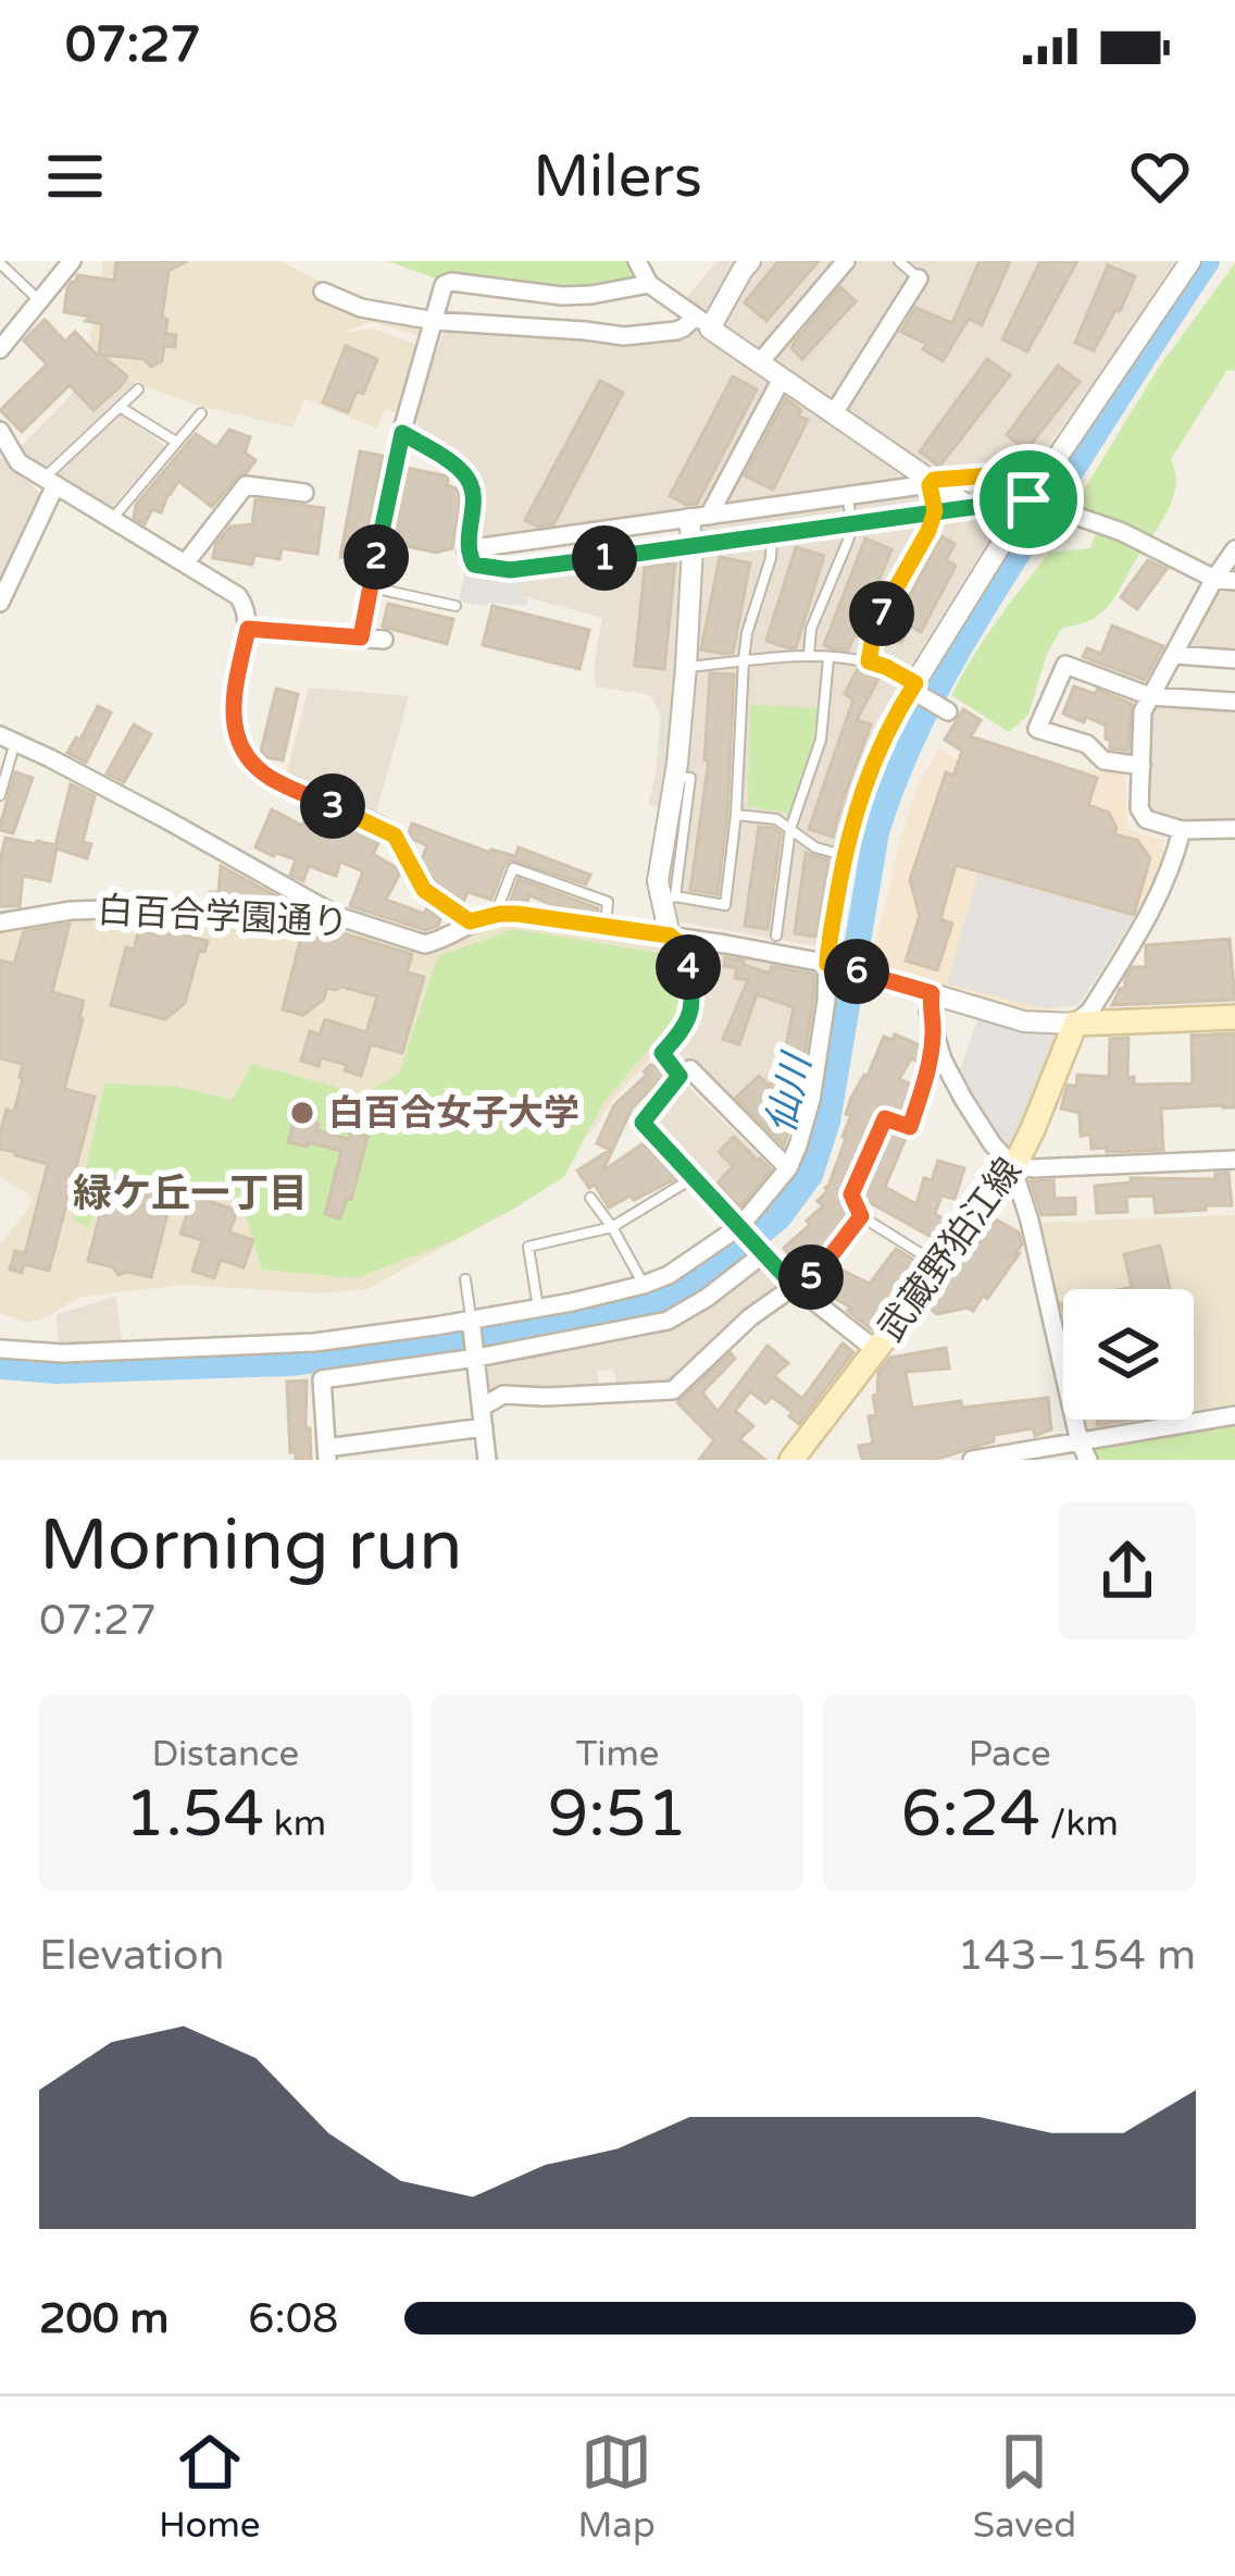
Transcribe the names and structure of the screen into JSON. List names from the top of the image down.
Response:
{
  "streets": {
    "main road": ["武蔵野狛江線"],
    "street": ["白百合学園通り"]
  },
  "districts": ["緑ケ丘一丁目"],
  "water": ["仙川"],
  "places": ["白百合女子大学"],
  "page": {
    "status": "07:27",
    "header": "Milers",
    "pins": [
      "2",
      "1",
      "7",
      "3",
      "4",
      "6",
      "5"
    ],
    "heading": ["Morning run", "07:27"],
    "stats": [
      ["Distance", "1.54 km"],
      ["Time", "9:51"],
      ["Pace", "6:24 /km"]
    ],
    "chart": ["Elevation", "143–154 m"],
    "list": [
      {
        "name": "200 m",
        "note": "6:08"
      }
    ],
    "tabs": ["Home", "Map", "Saved"]
  }
}
